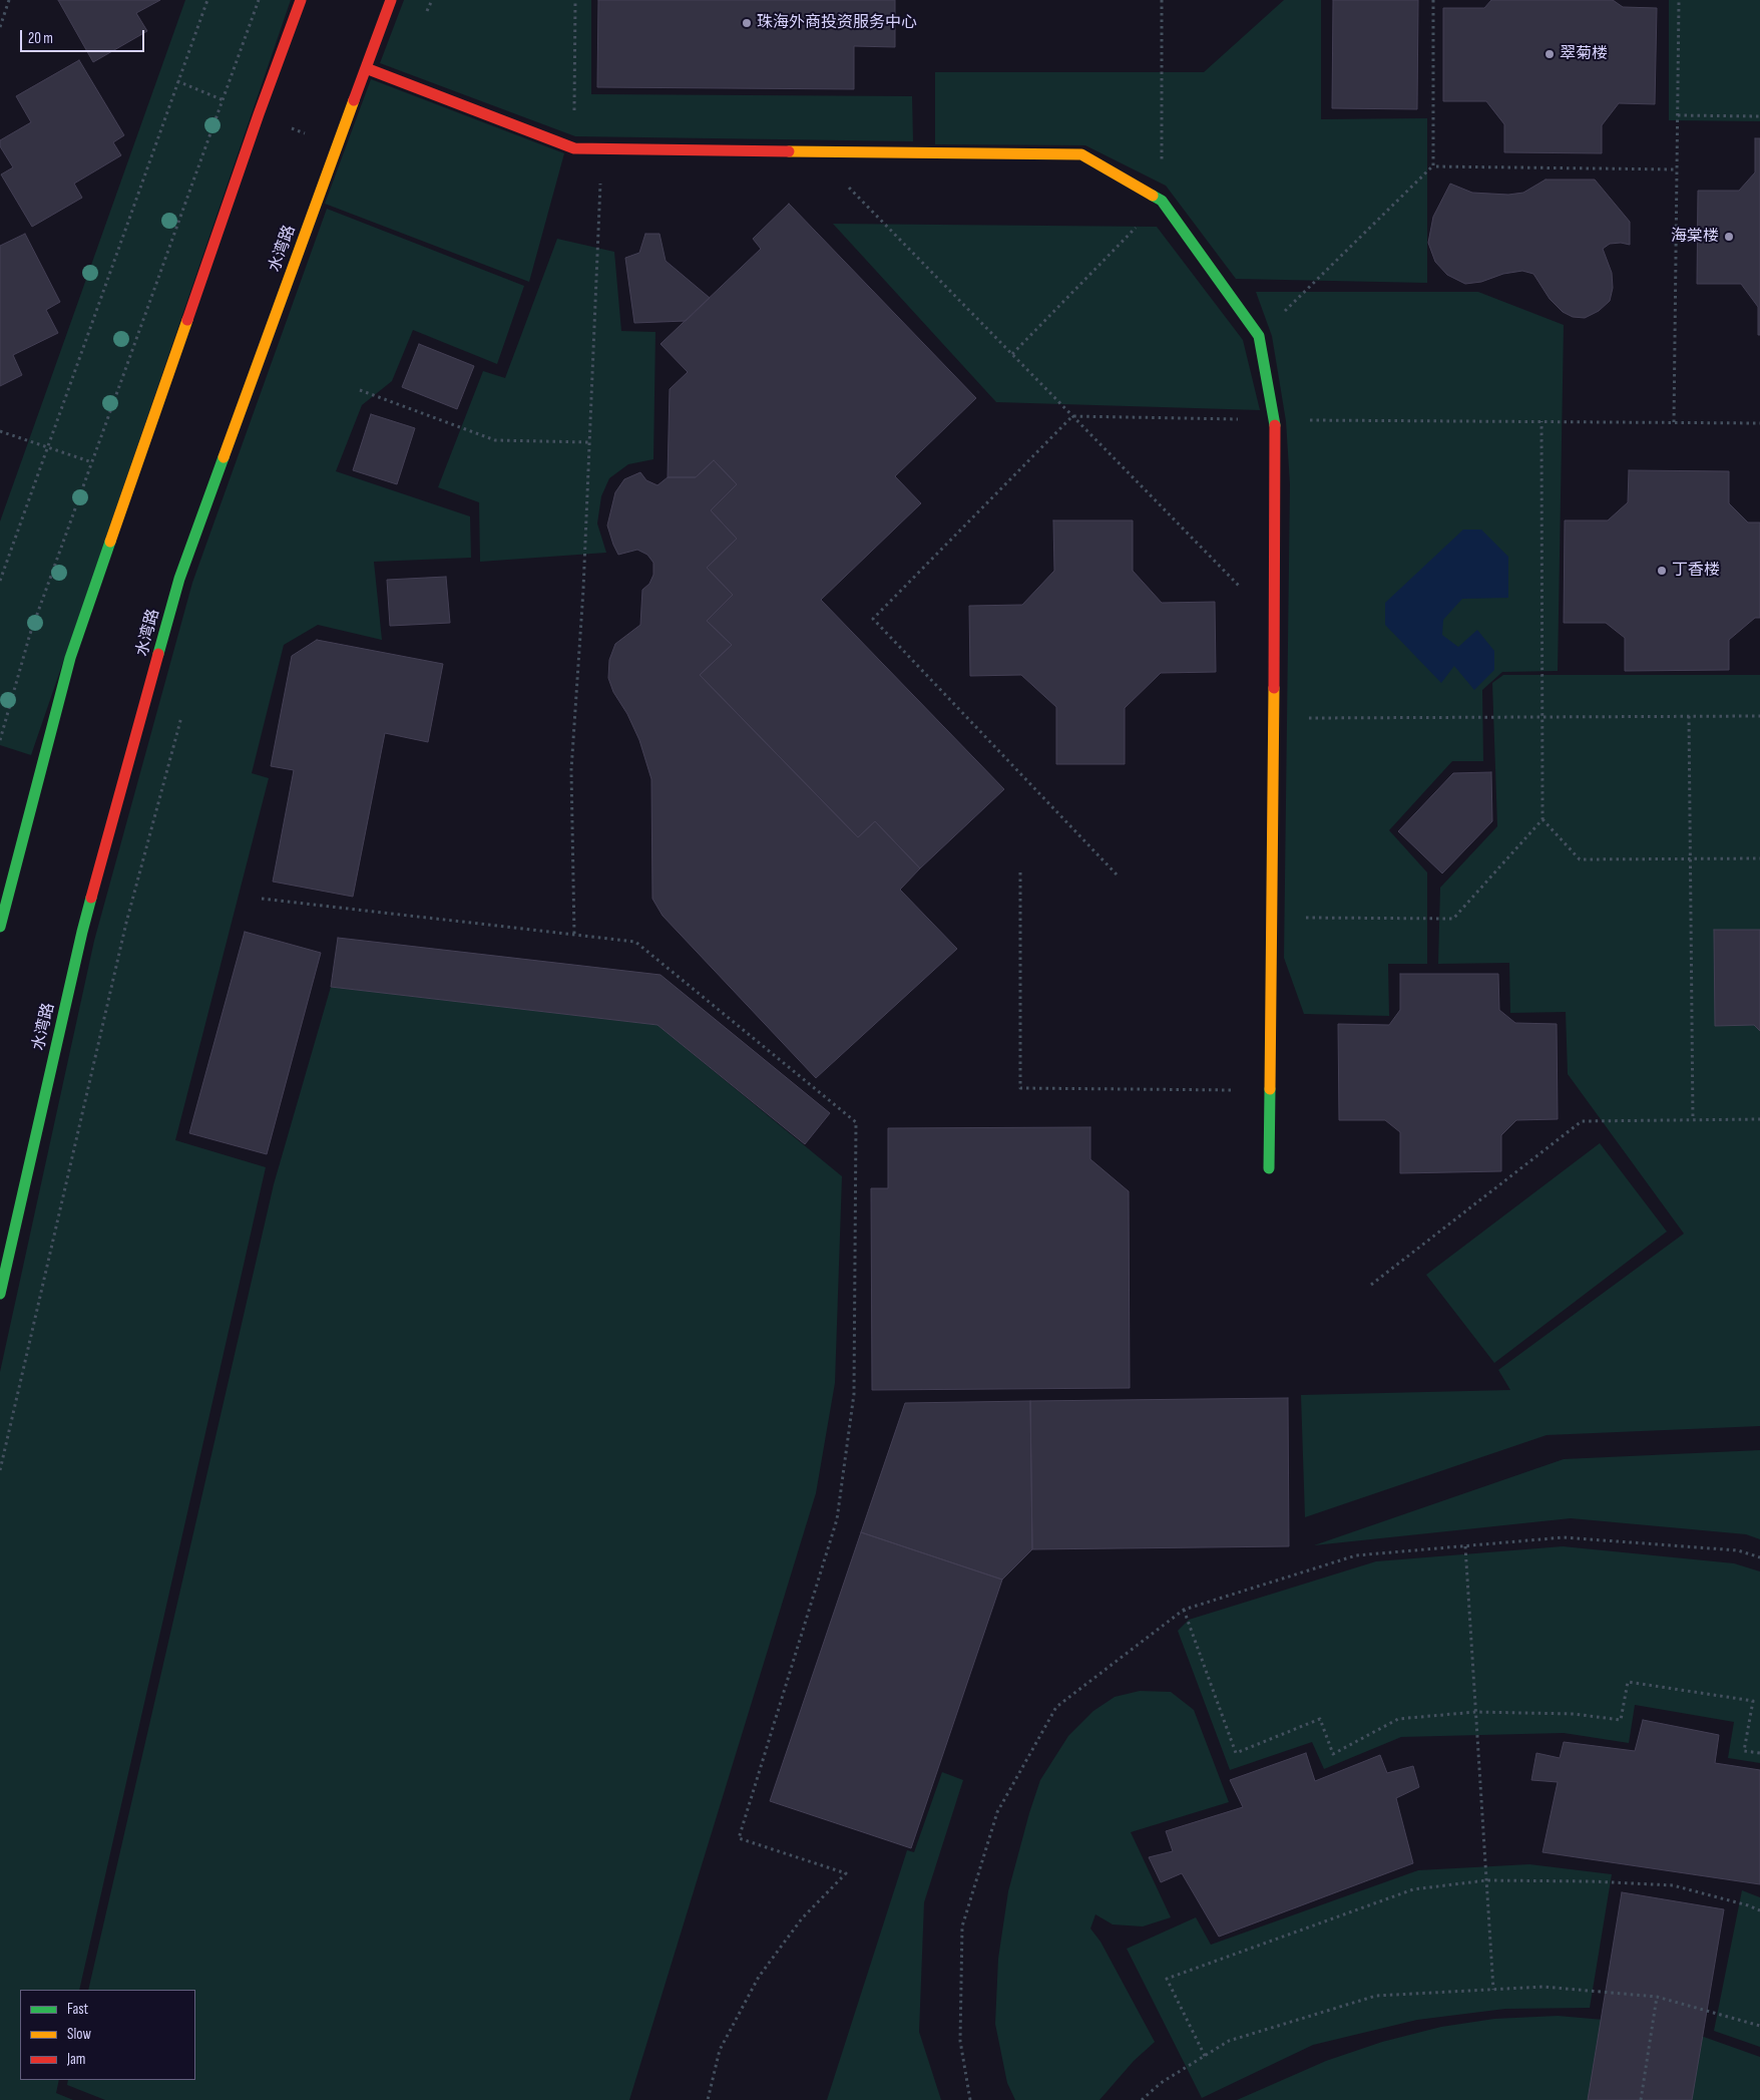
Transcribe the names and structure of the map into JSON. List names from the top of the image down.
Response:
{
  "streets": {
    "main road": ["水湾路"]
  },
  "places": [
    "珠海外商投资服务中心",
    "翠菊楼",
    "海棠楼",
    "丁香楼"
  ],
  "legend": ["Fast", "Slow", "Jam"],
  "scale_bar": "20 m"
}
